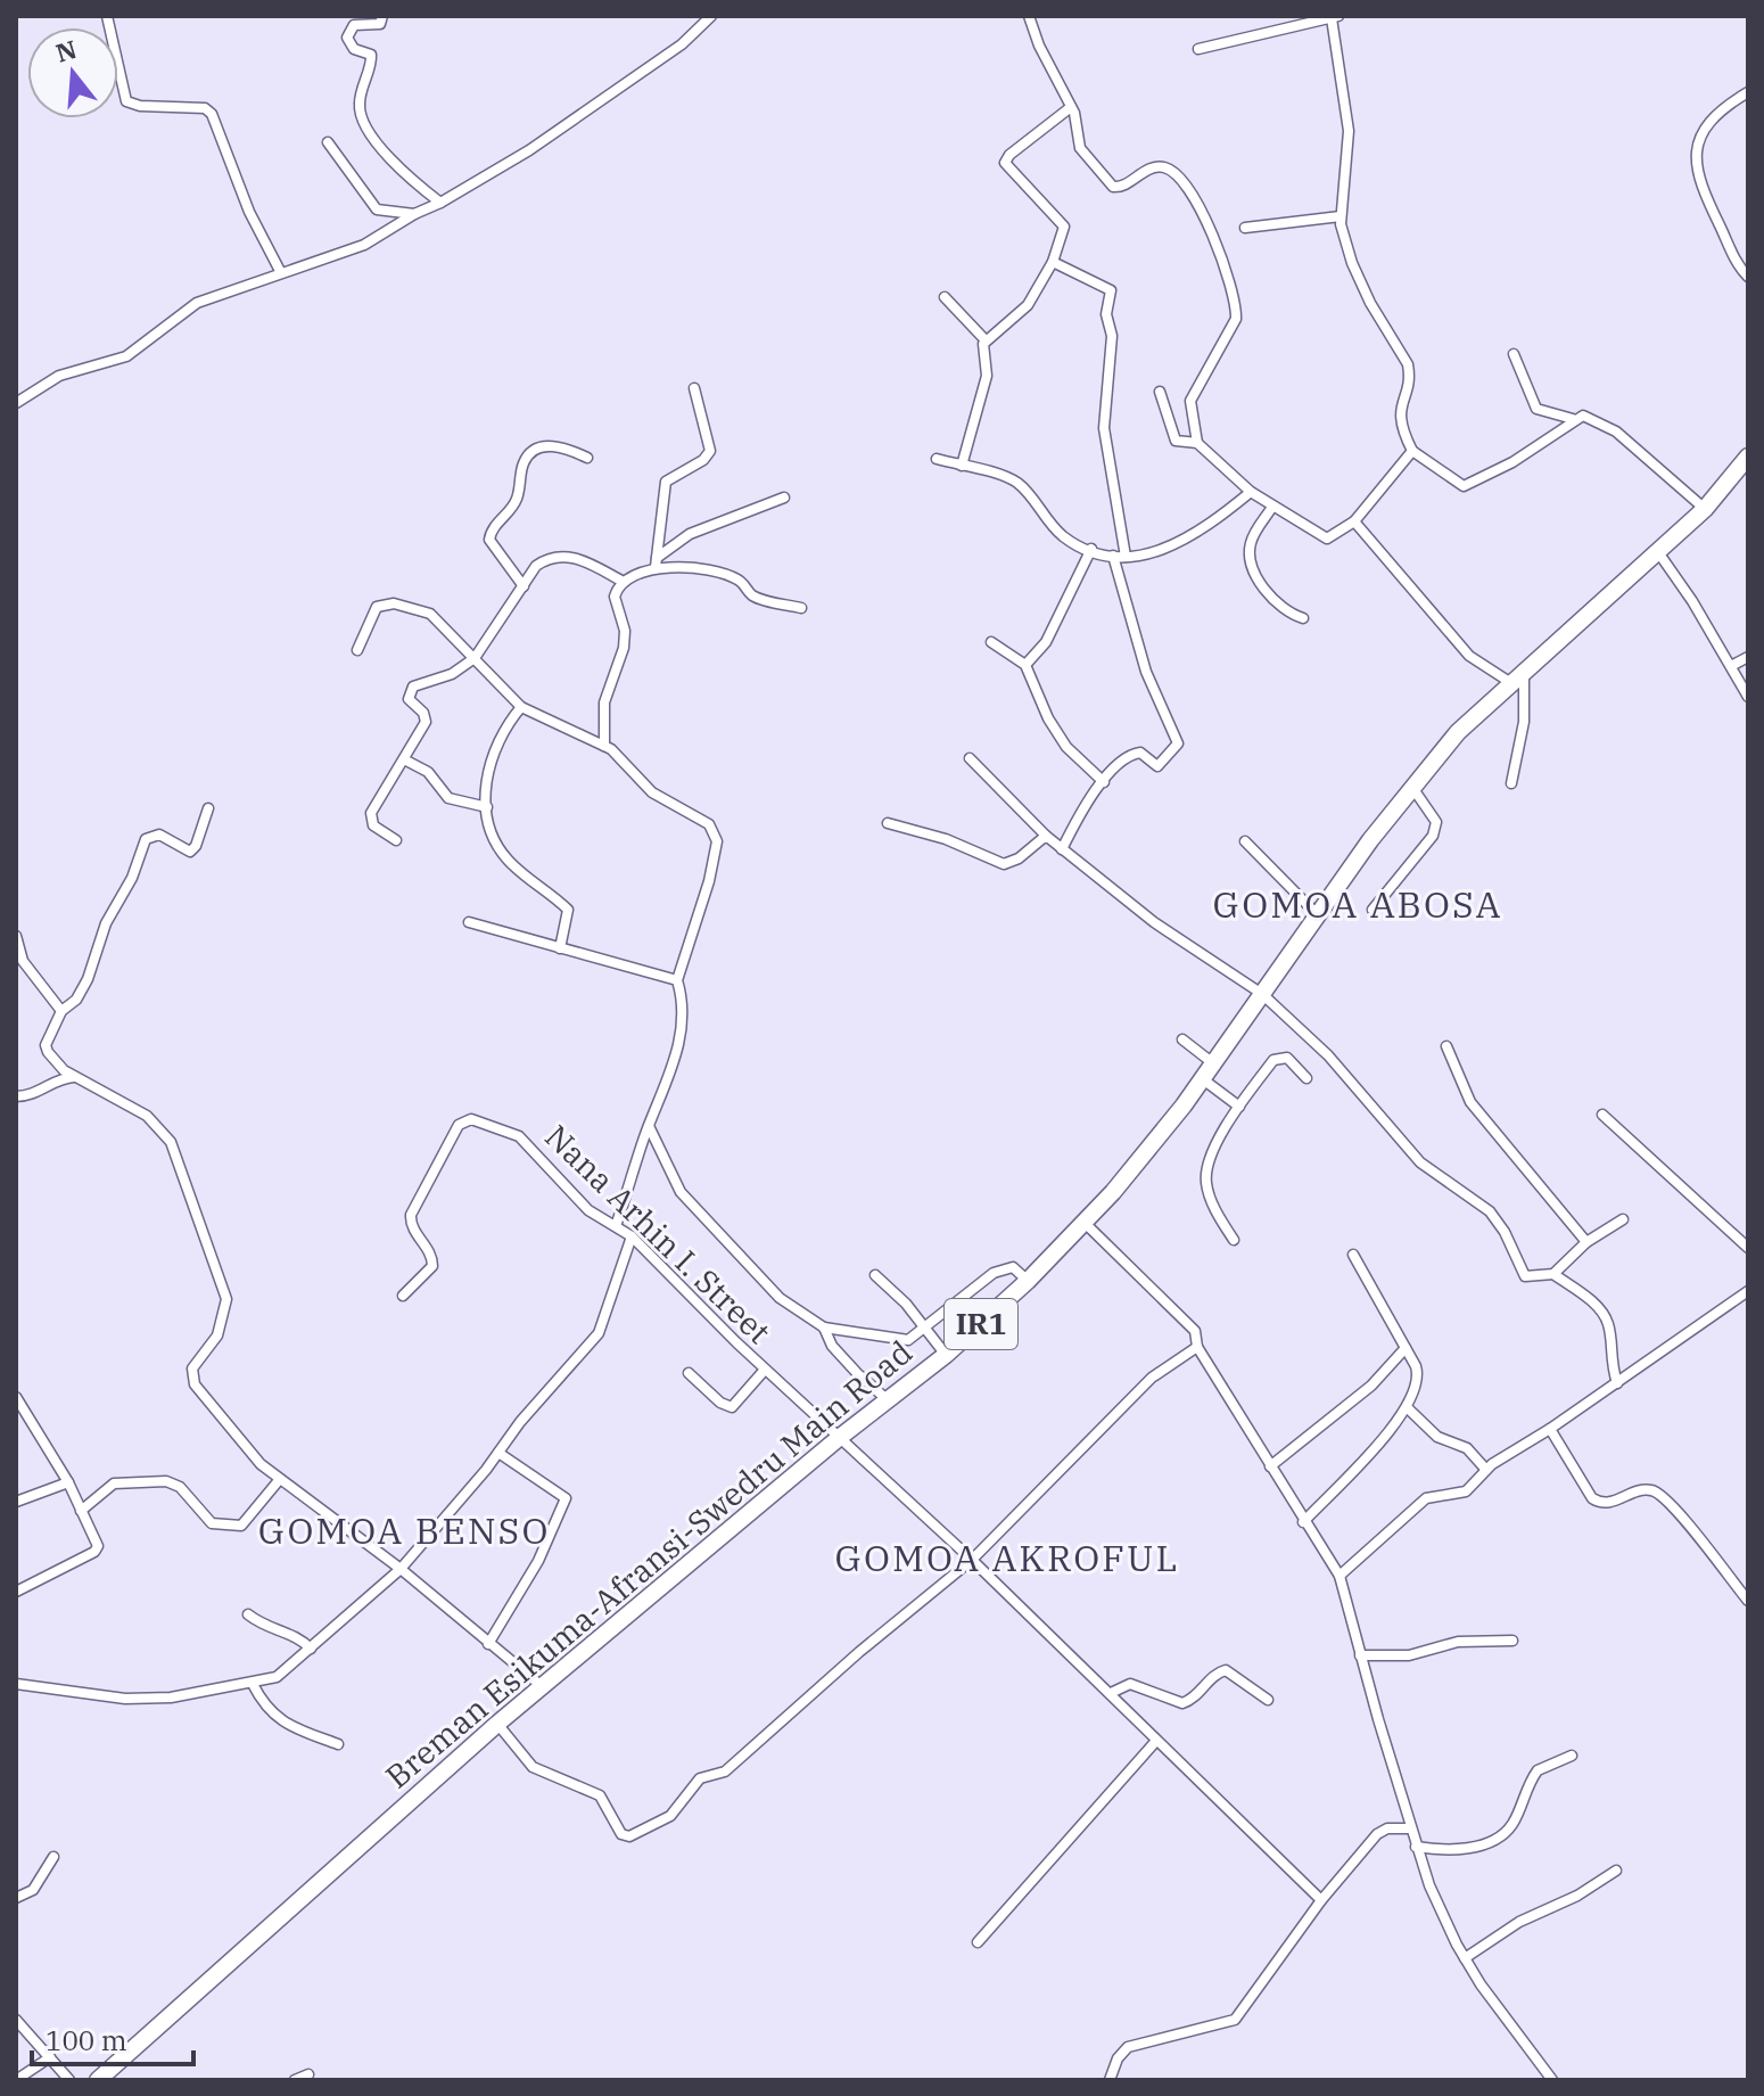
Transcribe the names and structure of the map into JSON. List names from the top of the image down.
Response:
{
  "streets": {
    "main road": ["IR1", "Breman Esikuma-Afransi-Swedru Main Road"],
    "street": ["Nana Arhin I. Street"]
  },
  "crossings": [
    ["Nana Arhin I. Street", "Breman Esikuma-Afransi-Swedru Main Road"]
  ],
  "districts": ["GOMOA ABOSA", "GOMOA BENSO", "GOMOA AKROFUL"],
  "scale_bar": "100 m",
  "north": "top"
}
